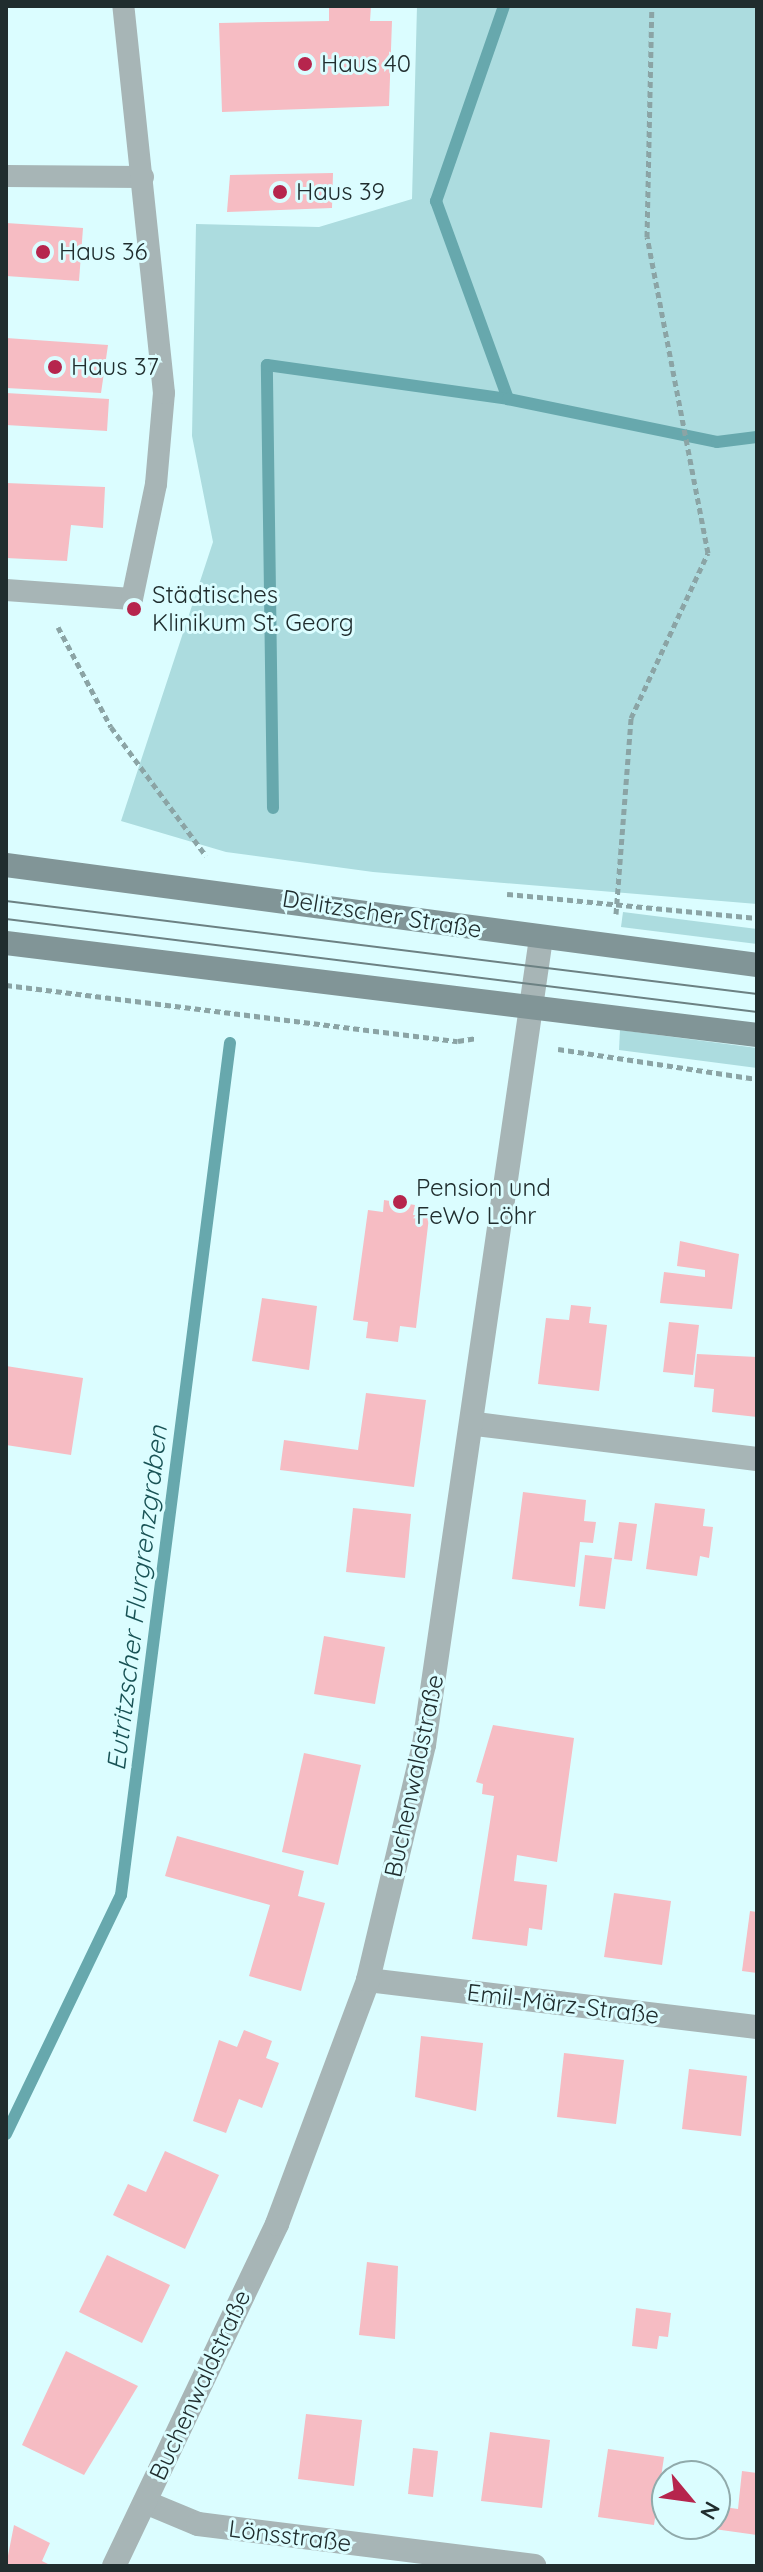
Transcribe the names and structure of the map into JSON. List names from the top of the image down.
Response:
{
  "streets": {
    "main road": ["Delitzscher Straße"],
    "street": ["Buchenwaldstraße", "Emil-März-Straße", "Lönsstraße"]
  },
  "crossings": [
    ["Delitzscher Straße", "Buchenwaldstraße"],
    ["Buchenwaldstraße", "Emil-März-Straße"],
    ["Buchenwaldstraße", "Lönsstraße"]
  ],
  "water": ["Eutritzscher Flurgrenzgraben"],
  "places": [
    "Haus 40",
    "Haus 39",
    "Haus 36",
    "Haus 37",
    "Städtisches Klinikum St. Georg",
    "Pension und FeWo Löhr"
  ],
  "north": "bottom right"
}
